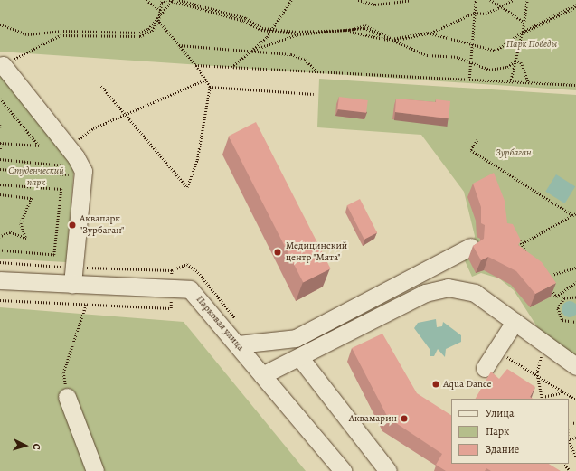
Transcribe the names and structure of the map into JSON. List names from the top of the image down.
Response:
{
  "streets": {
    "street": ["Парковая улица"]
  },
  "parks": ["Парк Победы", "Зурбаган", "Студенческий парк"],
  "places": [
    "Аквапарк \"Зурбаган\"",
    "Медицинский центр \"Мята\"",
    "Aqua Dance",
    "Аквамарин"
  ],
  "legend": ["Улица", "Парк", "Здание"],
  "north": "right"
}
